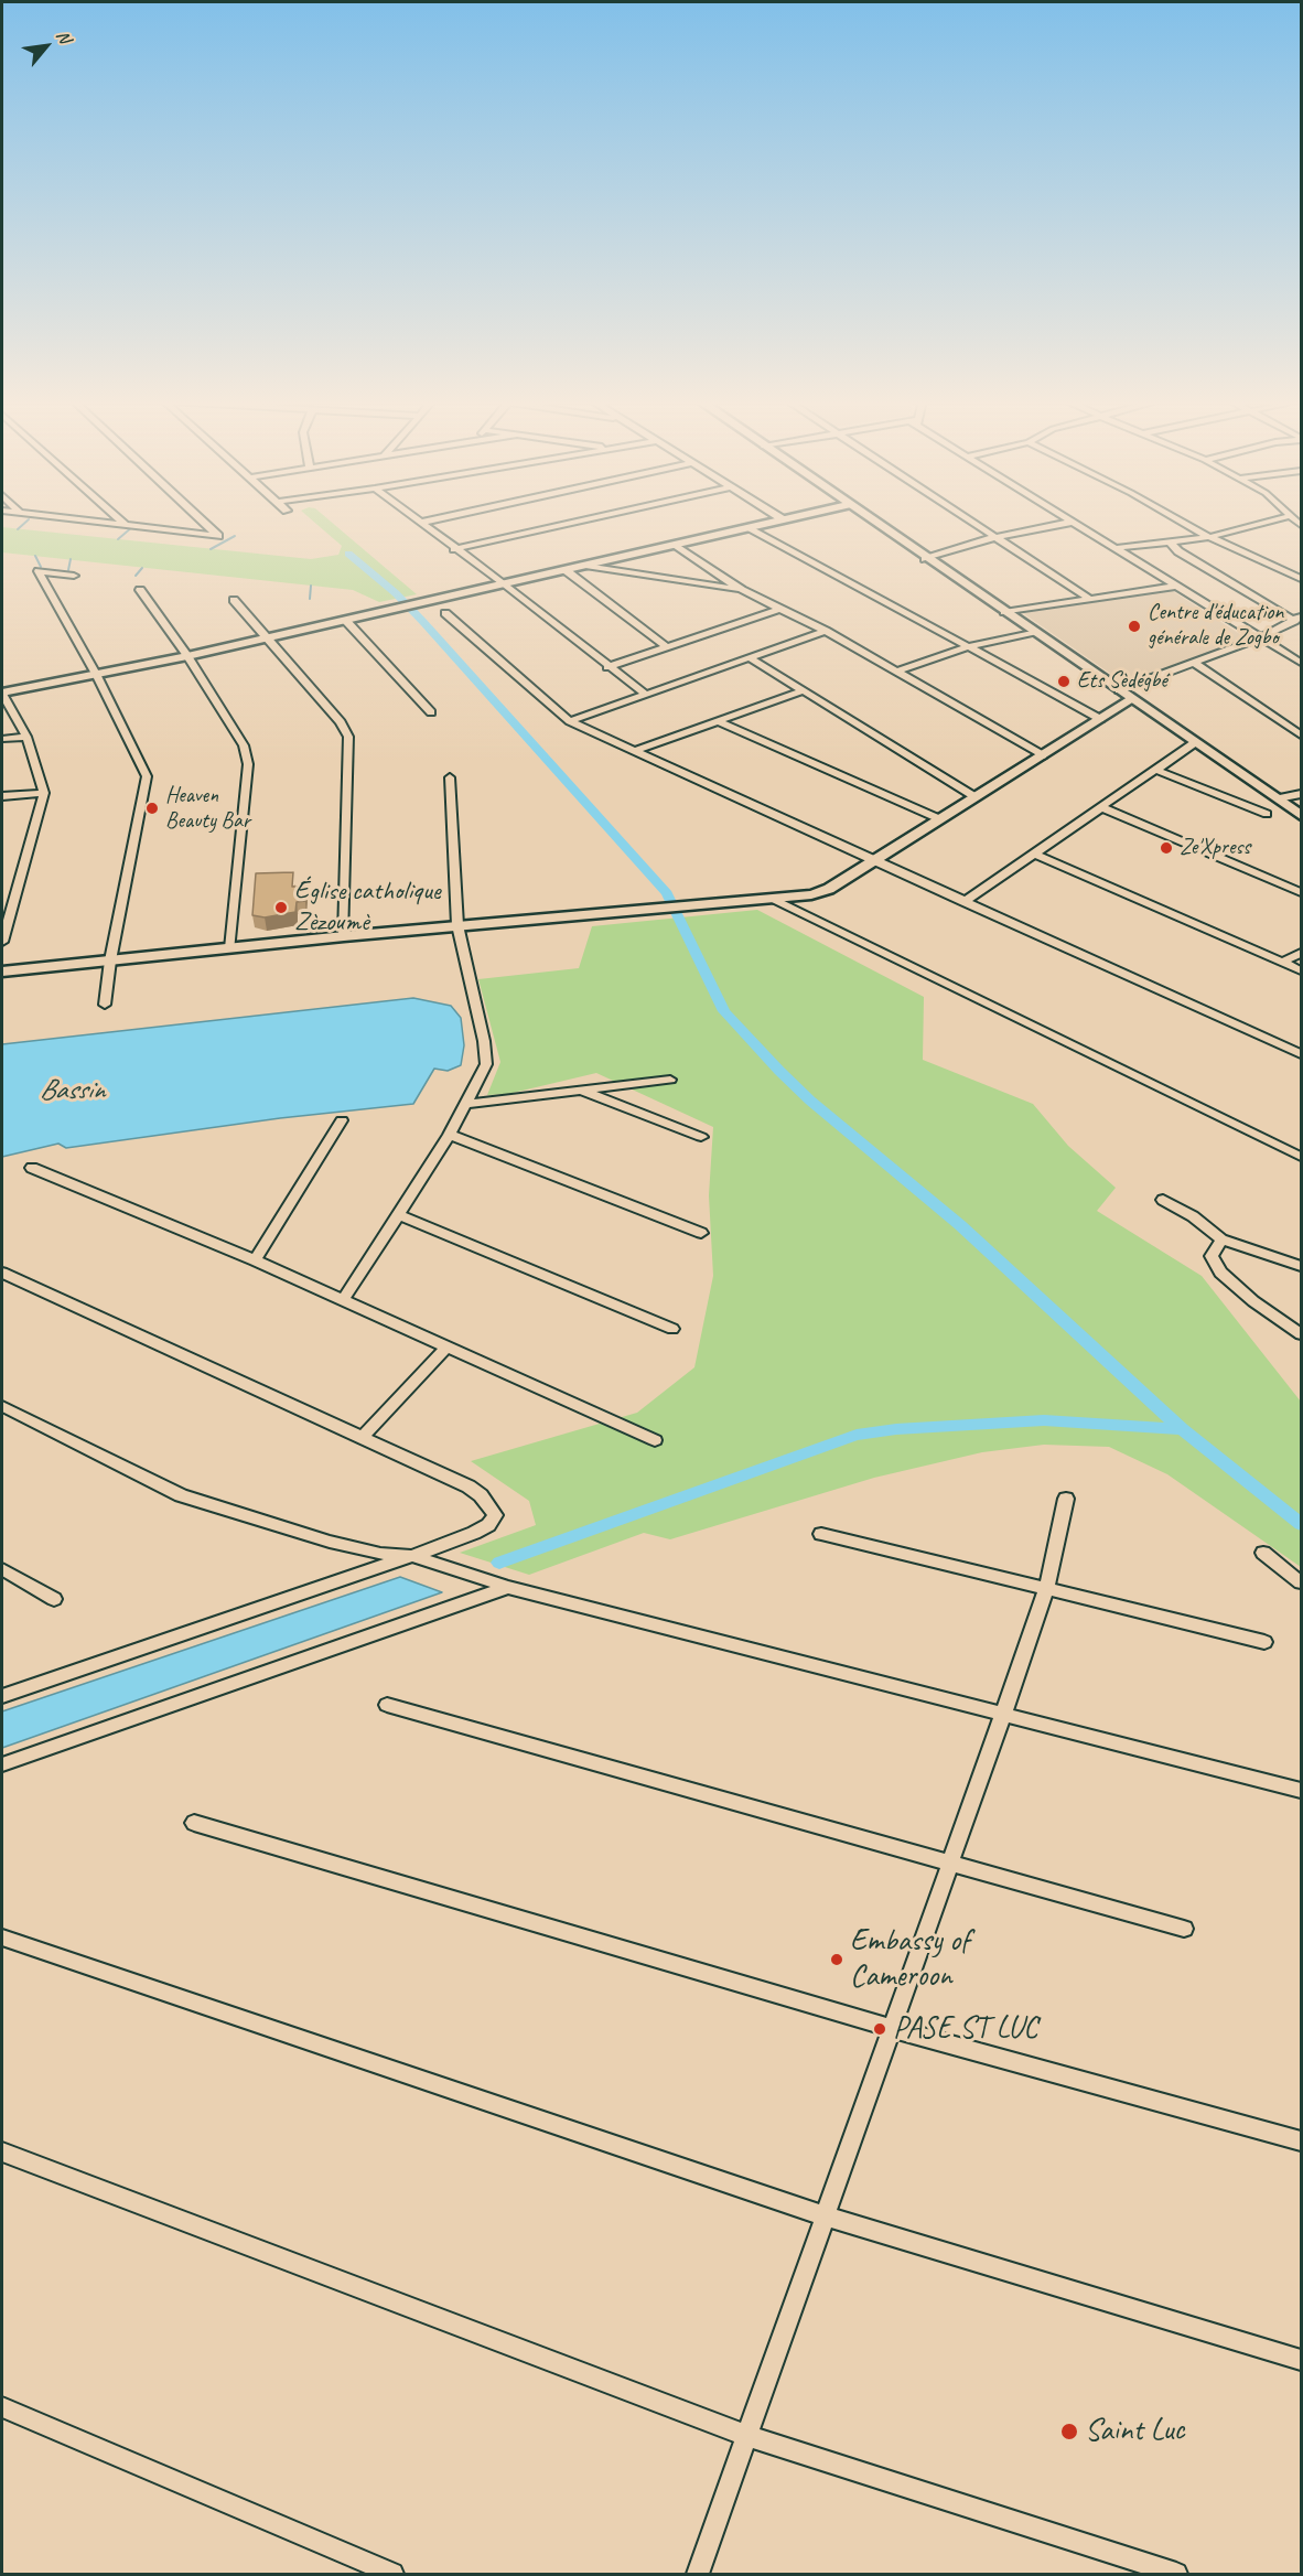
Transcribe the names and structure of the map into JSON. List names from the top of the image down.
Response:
{
  "water": ["Bassin"],
  "places": [
    "Centre d'éducation générale de Zogbo",
    "Ets Sèdégbé",
    "Heaven Beauty Bar",
    "Ze'Xpress",
    "Église catholique Zèzoumè",
    "Embassy of Cameroon",
    "PASE ST LUC",
    "Saint Luc"
  ],
  "north": "top right"
}
